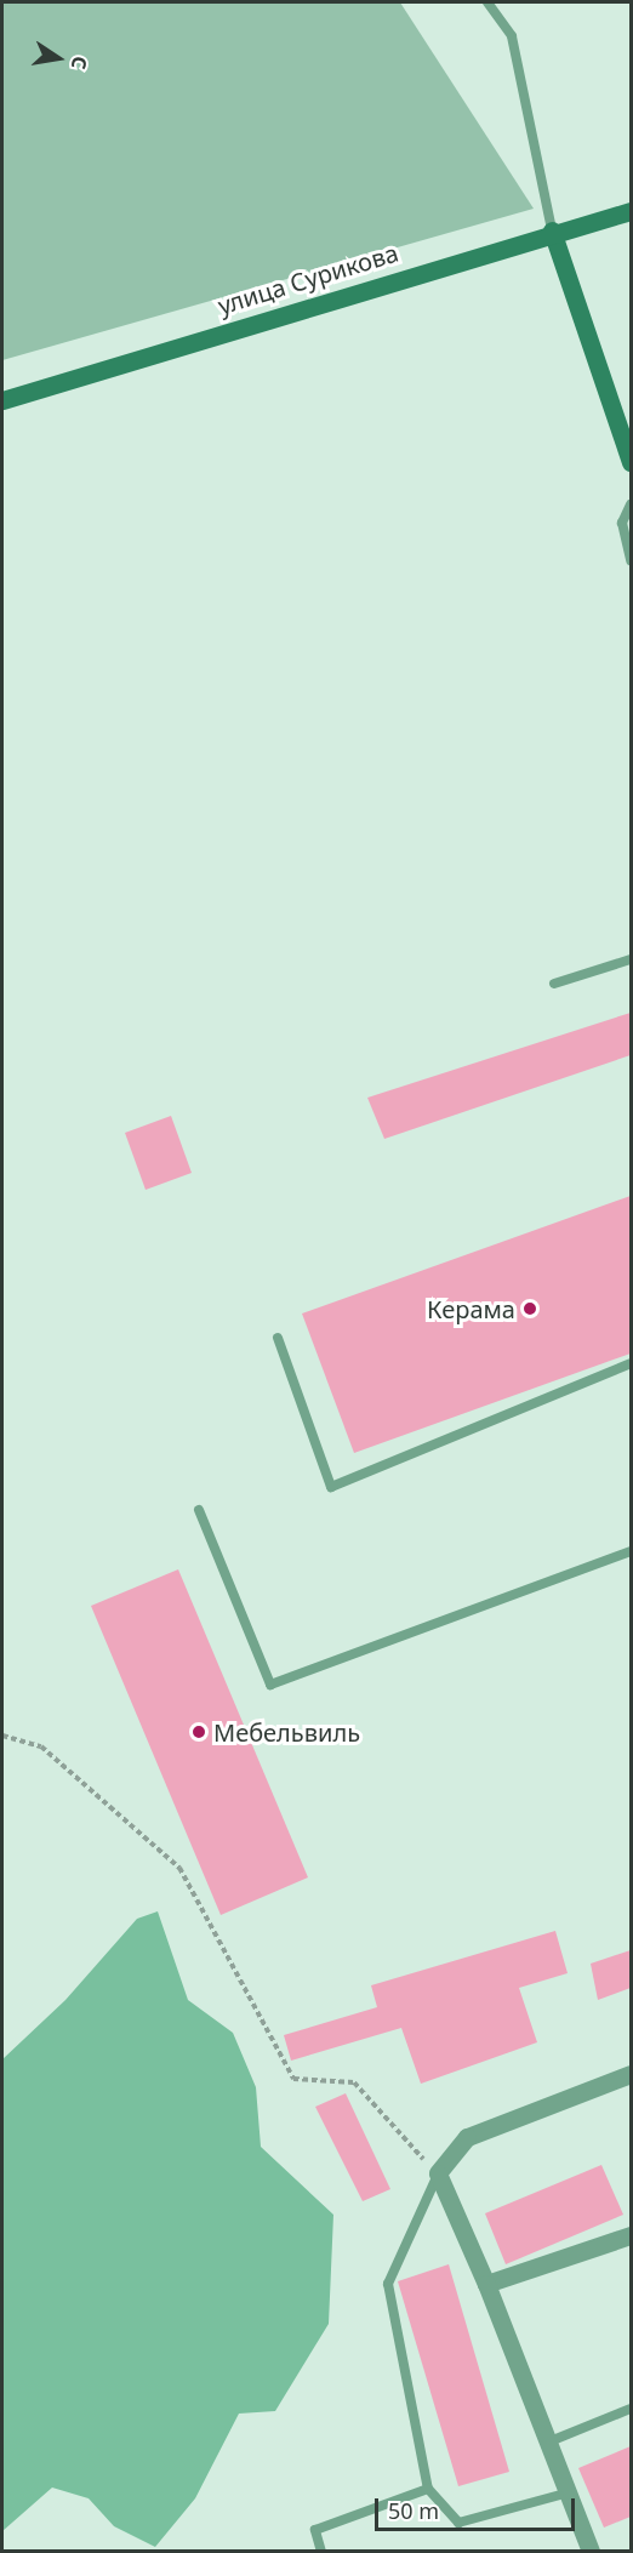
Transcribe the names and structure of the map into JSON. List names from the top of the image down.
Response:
{
  "streets": {
    "main road": ["улица Сурикова"]
  },
  "places": ["Керама", "Мебельвиль"],
  "scale_bar": "50 m",
  "north": "right"
}
